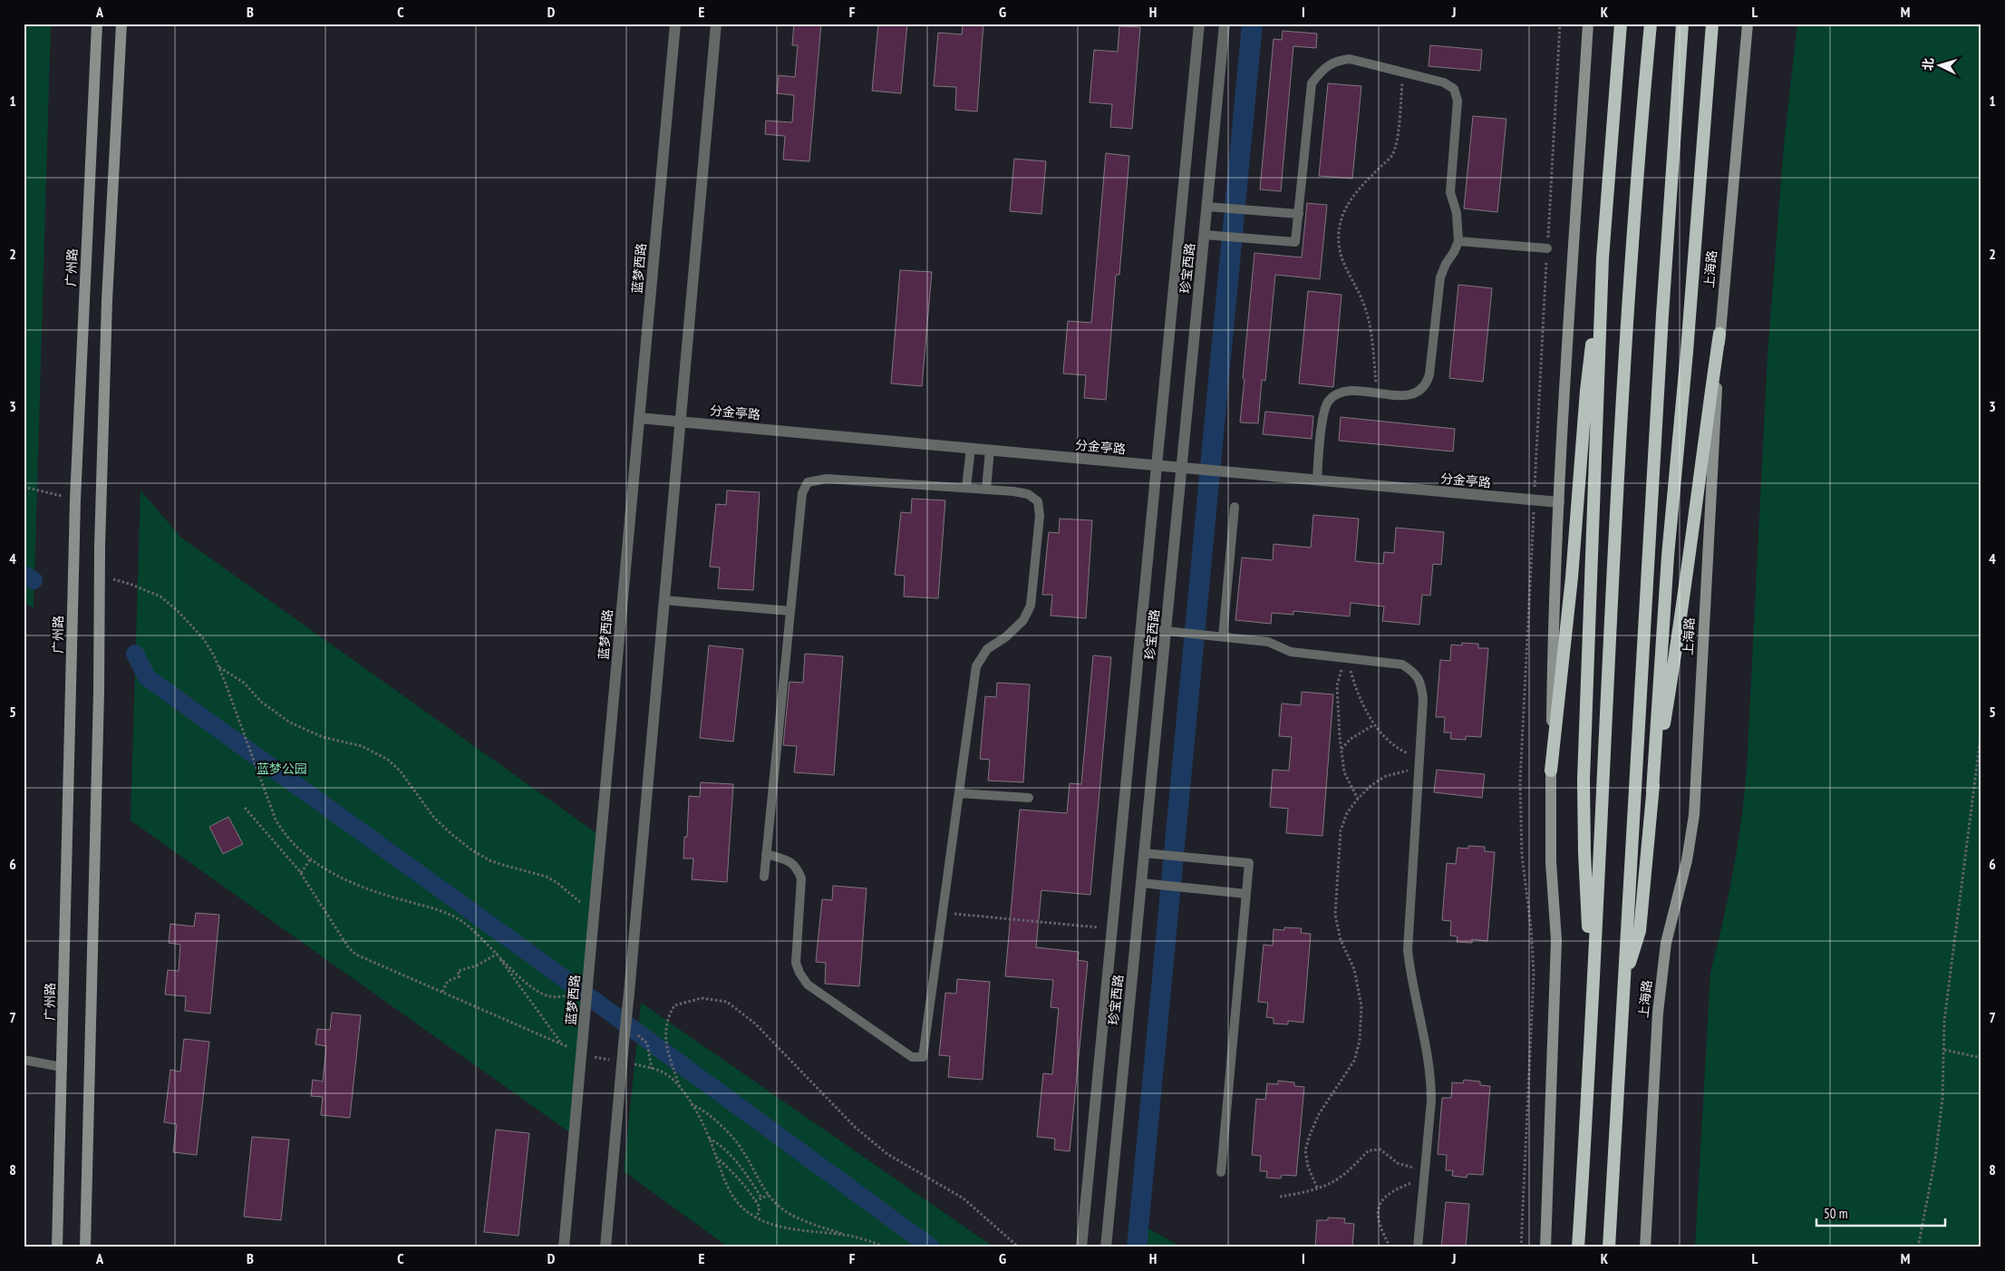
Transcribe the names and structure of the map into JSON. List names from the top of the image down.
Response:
{
  "streets": {
    "highway": ["上海路"],
    "main road": ["广州路"],
    "street": ["蓝梦西路", "珍宝西路", "分金亭路"]
  },
  "crossings": [
    ["蓝梦西路", "分金亭路"],
    ["珍宝西路", "分金亭路"]
  ],
  "parks": ["蓝梦公园"],
  "scale_bar": "50 m",
  "north": "left",
  "grid": {
    "columns": [
      "A",
      "B",
      "C",
      "D",
      "E",
      "F",
      "G",
      "H",
      "I",
      "J",
      "K",
      "L",
      "M"
    ],
    "rows": [
      "1",
      "2",
      "3",
      "4",
      "5",
      "6",
      "7",
      "8"
    ]
  }
}
